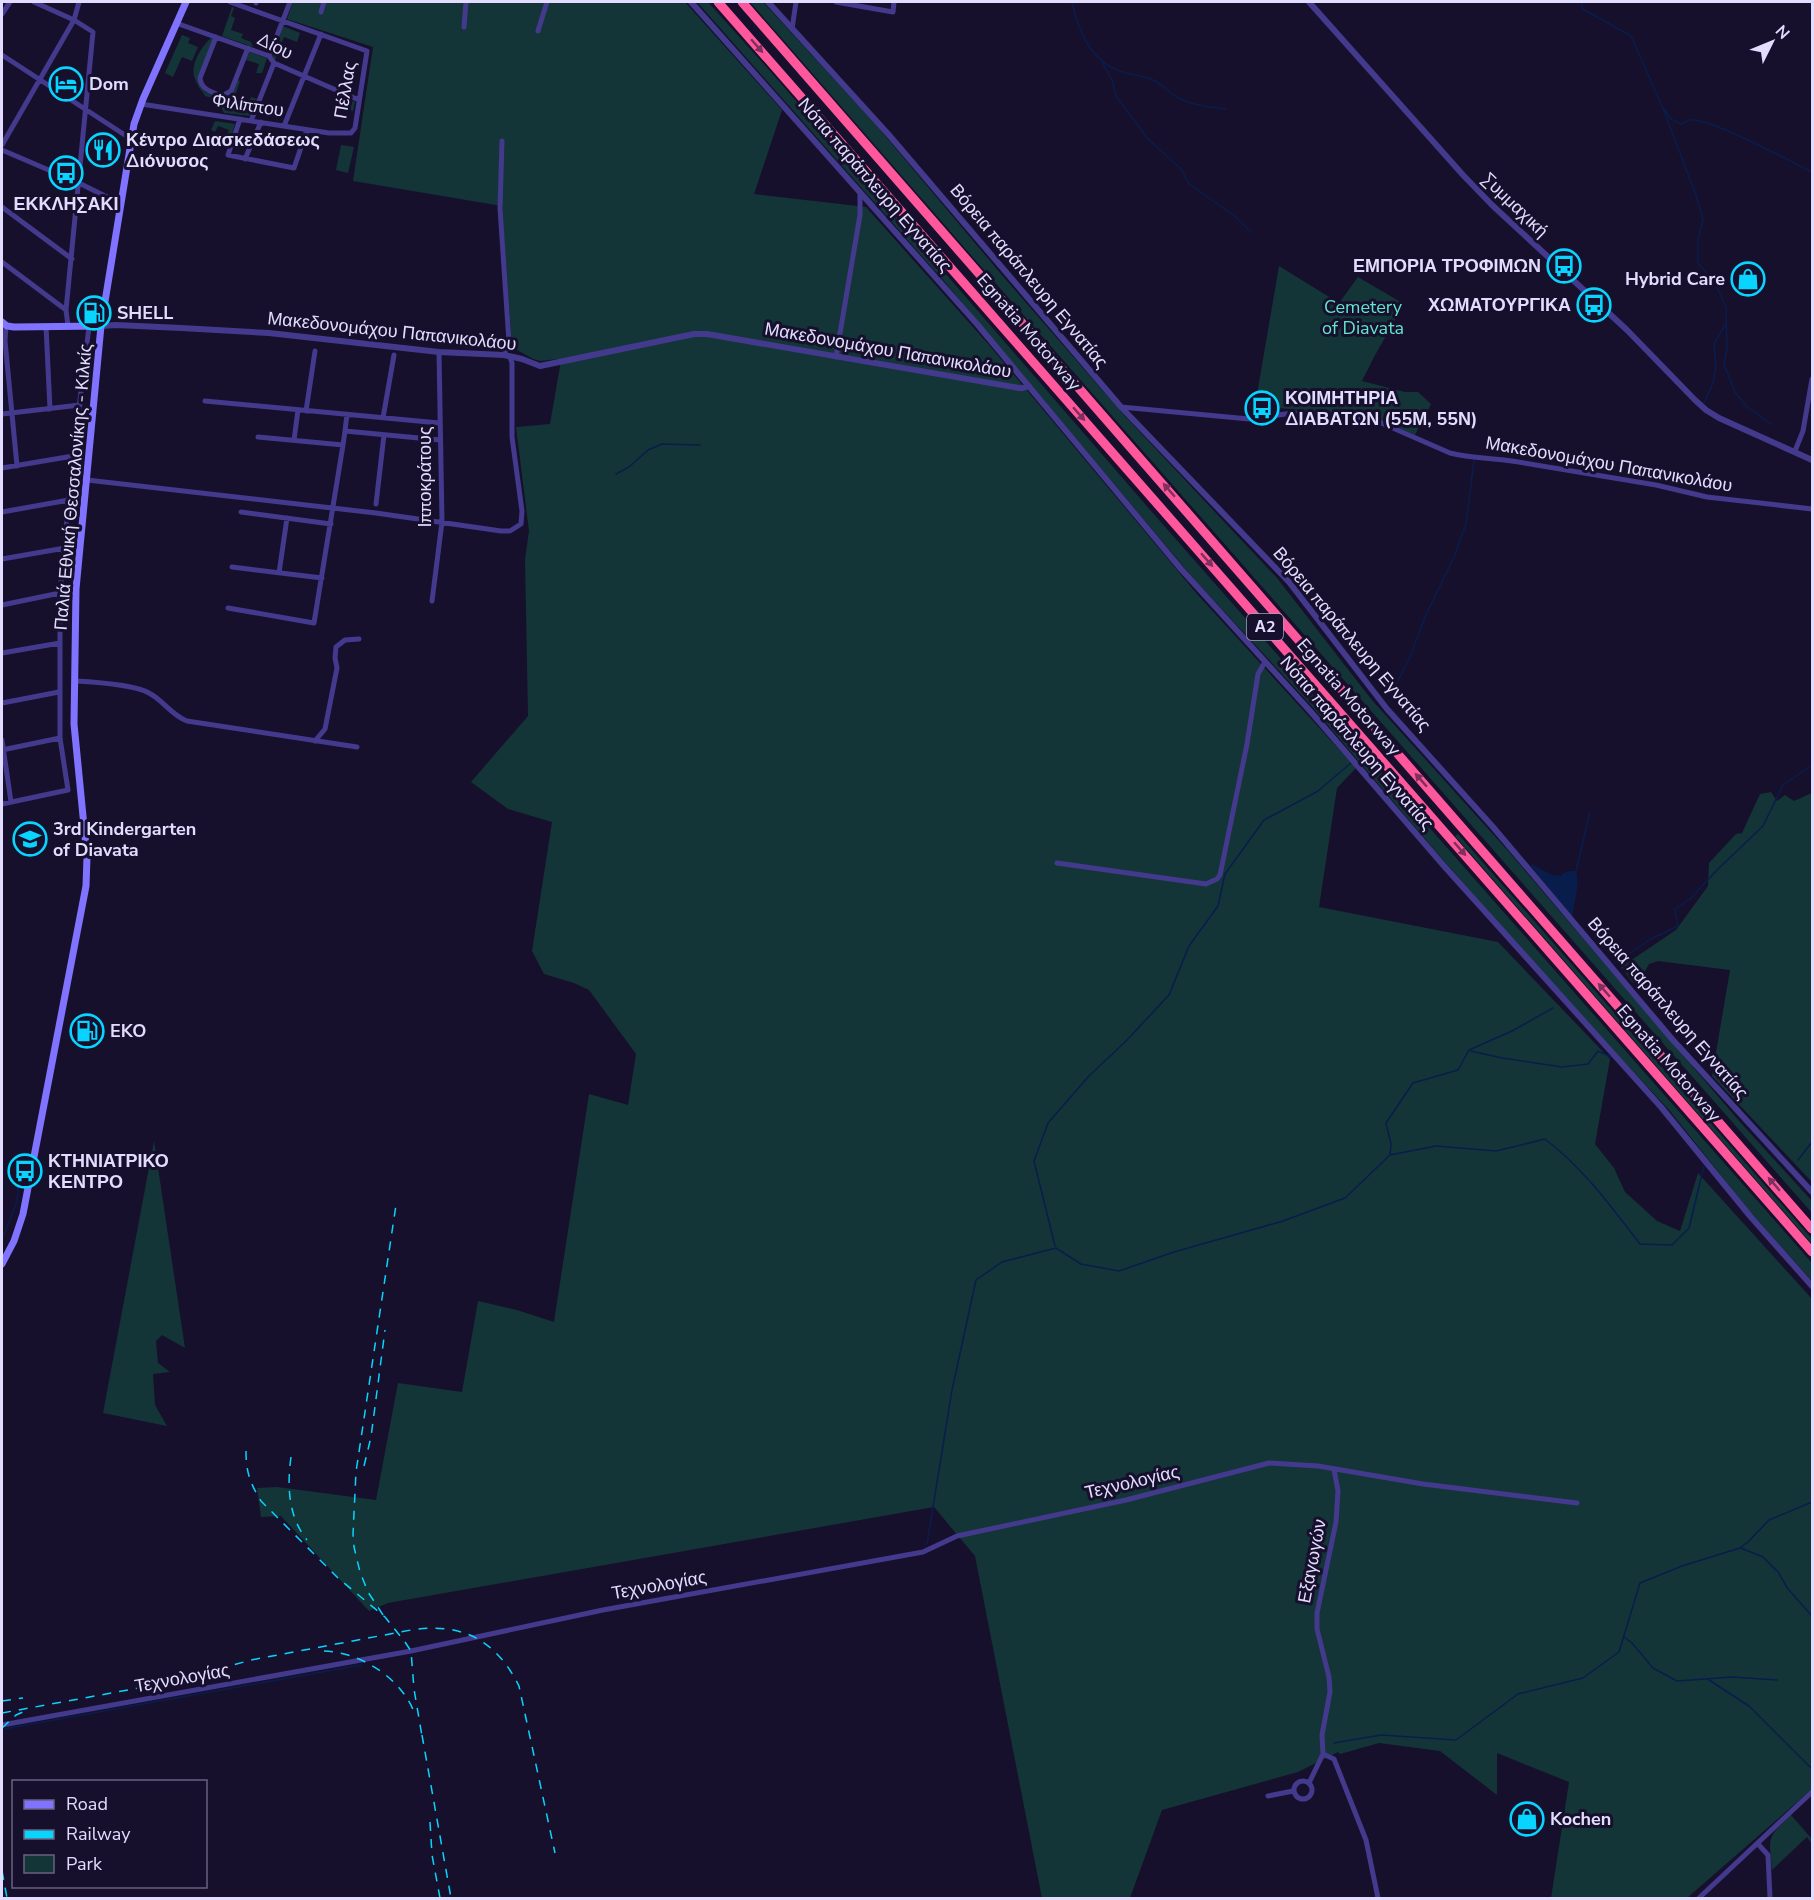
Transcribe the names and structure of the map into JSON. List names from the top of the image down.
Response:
{
  "streets": {
    "highway": ["Egnatia Motorway", "Α2"],
    "main road": ["Παλιά Εθνική Θεσσαλονίκης - Κιλκίς"],
    "street": [
      "Δίου",
      "Πέλλας",
      "Φιλίππου",
      "Νότια παράπλευρη Εγνατίας",
      "Συμμαχική",
      "Βόρεια παράπλευρη Εγνατίας",
      "Μακεδονομάχου Παπανικολάου",
      "Ιπποκράτους",
      "Τεχνολογίας",
      "Εξαγωγών"
    ]
  },
  "crossings": [
    ["Δίου", "Πέλλας"],
    ["Δίου", "Παλιά Εθνική Θεσσαλονίκης - Κιλκίς"],
    ["Πέλλας", "Φιλίππου"],
    ["Φιλίππου", "Παλιά Εθνική Θεσσαλονίκης - Κιλκίς"],
    ["Νότια παράπλευρη Εγνατίας", "Μακεδονομάχου Παπανικολάου"],
    ["Βόρεια παράπλευρη Εγνατίας", "Μακεδονομάχου Παπανικολάου"],
    ["Μακεδονομάχου Παπανικολάου", "Ιπποκράτους"],
    ["Μακεδονομάχου Παπανικολάου", "Παλιά Εθνική Θεσσαλονίκης - Κιλκίς"],
    ["Τεχνολογίας", "Εξαγωγών"]
  ],
  "parks": ["Cemetery of Diavata"],
  "places": {
    "hotel": ["Dom"],
    "restaurant": ["Κέντρο Διασκεδάσεως Διόνυσος"],
    "bus stop": [
      "ΕΚΚΛΗΣΑΚΙ",
      "ΕΜΠΟΡΙΑ ΤΡΟΦΙΜΩΝ",
      "ΧΩΜΑΤΟΥΡΓΙΚΑ",
      "ΚΟΙΜΗΤΗΡΙΑ ΔΙΑΒΑΤΩΝ (55Μ, 55Ν)",
      "ΚΤΗΝΙΑΤΡΙΚΟ ΚΕΝΤΡΟ"
    ],
    "shop": ["Hybrid Care", "Kochen"],
    "fuel station": ["SHELL", "EKO"],
    "school or university": ["3rd Kindergarten of Diavata"]
  },
  "legend": ["Road", "Railway", "Park"],
  "north": "top right"
}
